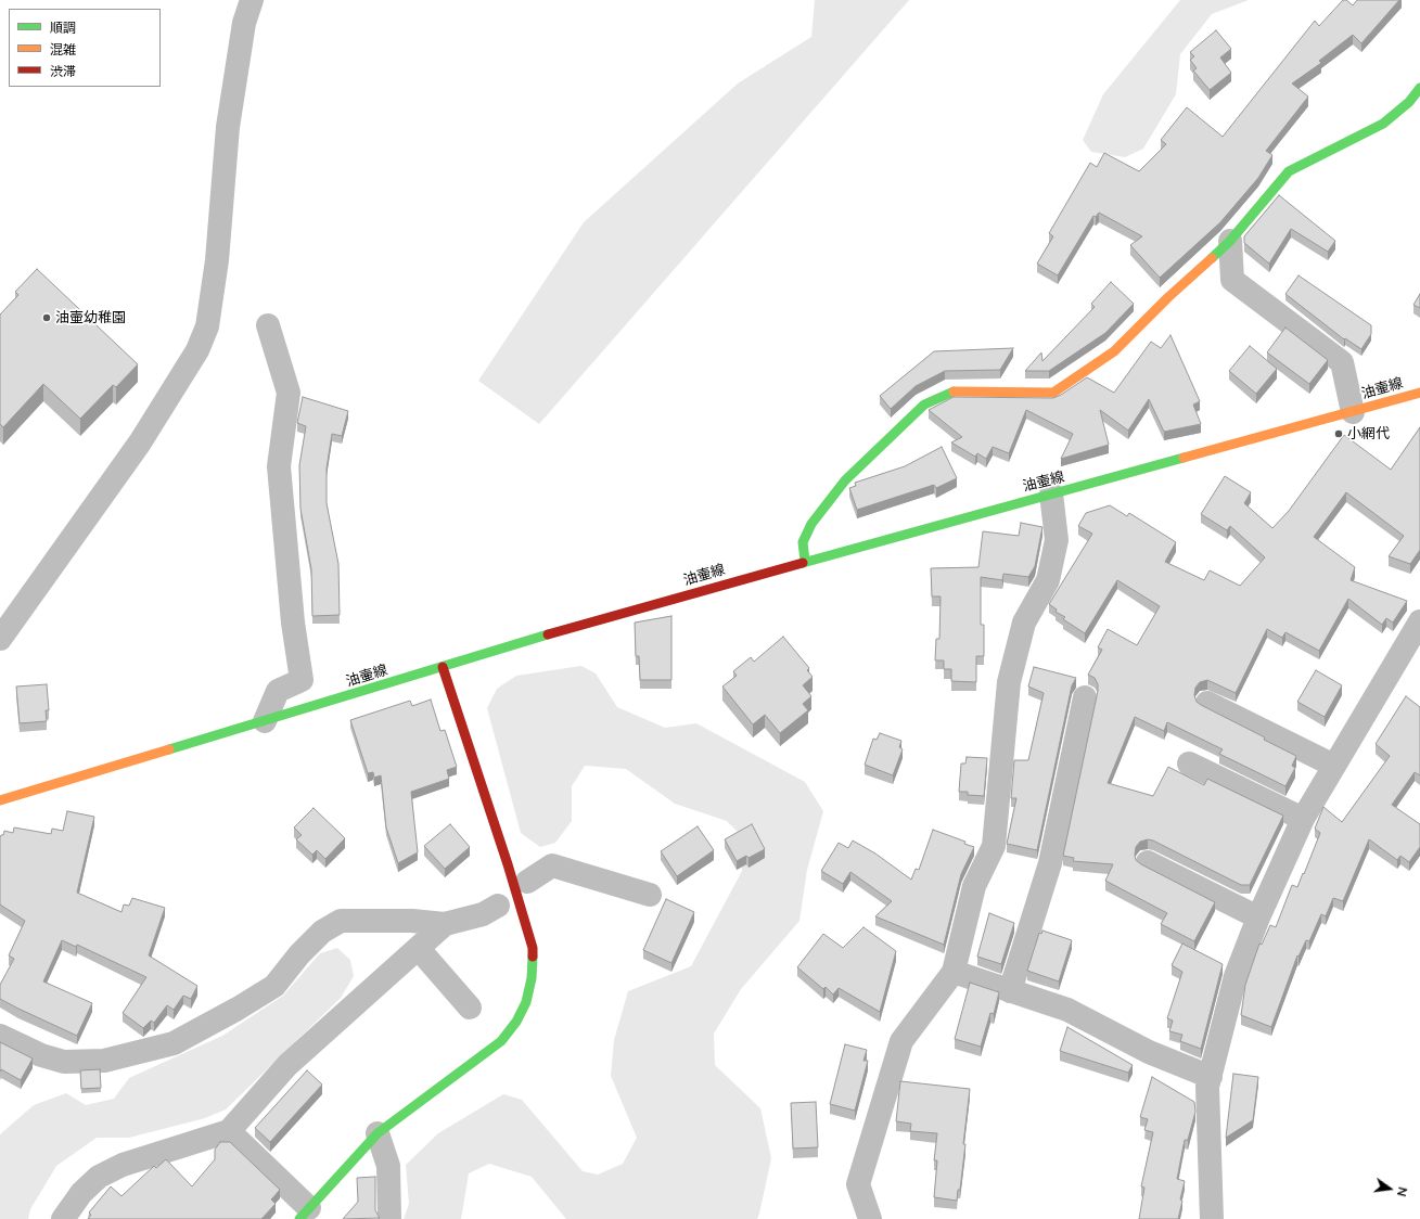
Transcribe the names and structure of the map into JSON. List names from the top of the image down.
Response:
{
  "streets": {
    "main road": ["油壷線"]
  },
  "places": ["油壷幼稚園", "小網代"],
  "legend": ["順調", "混雑", "渋滞"],
  "north": "right"
}
